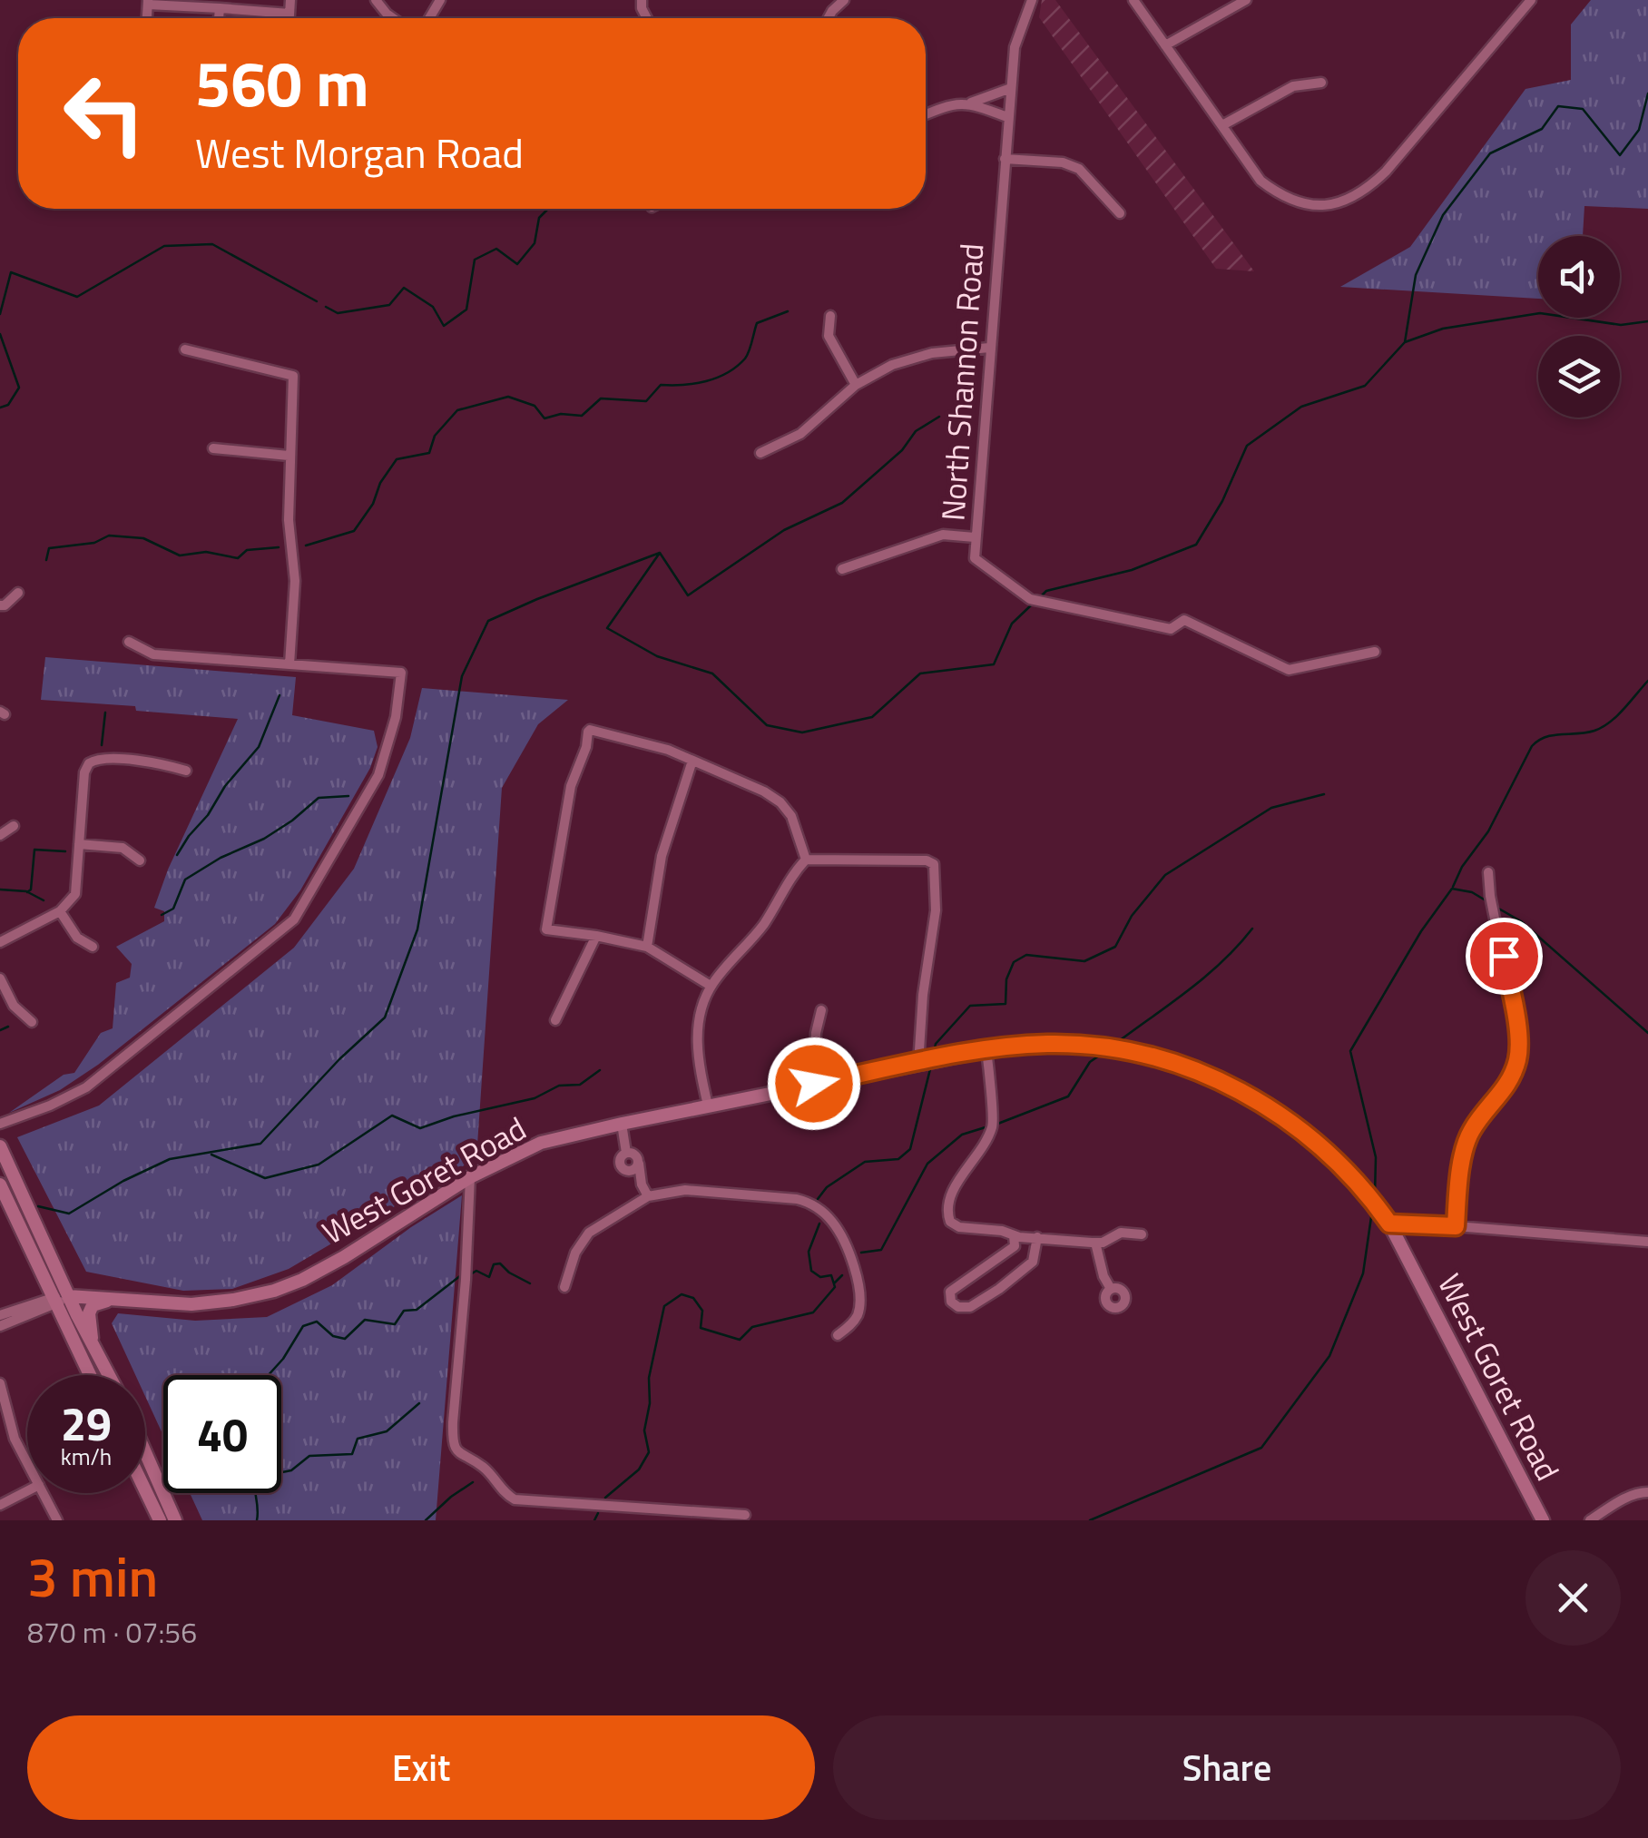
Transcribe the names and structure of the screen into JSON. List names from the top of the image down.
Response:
{
  "streets": {
    "street": ["North Shannon Road", "West Goret Road"]
  },
  "page": {
    "turn": ["560 m", "West Morgan Road"],
    "speed": "29 km/h",
    "limit": "40",
    "heading": ["3 min", "870 m · 07:56"],
    "buttons": ["Exit", "Share"]
  }
}
